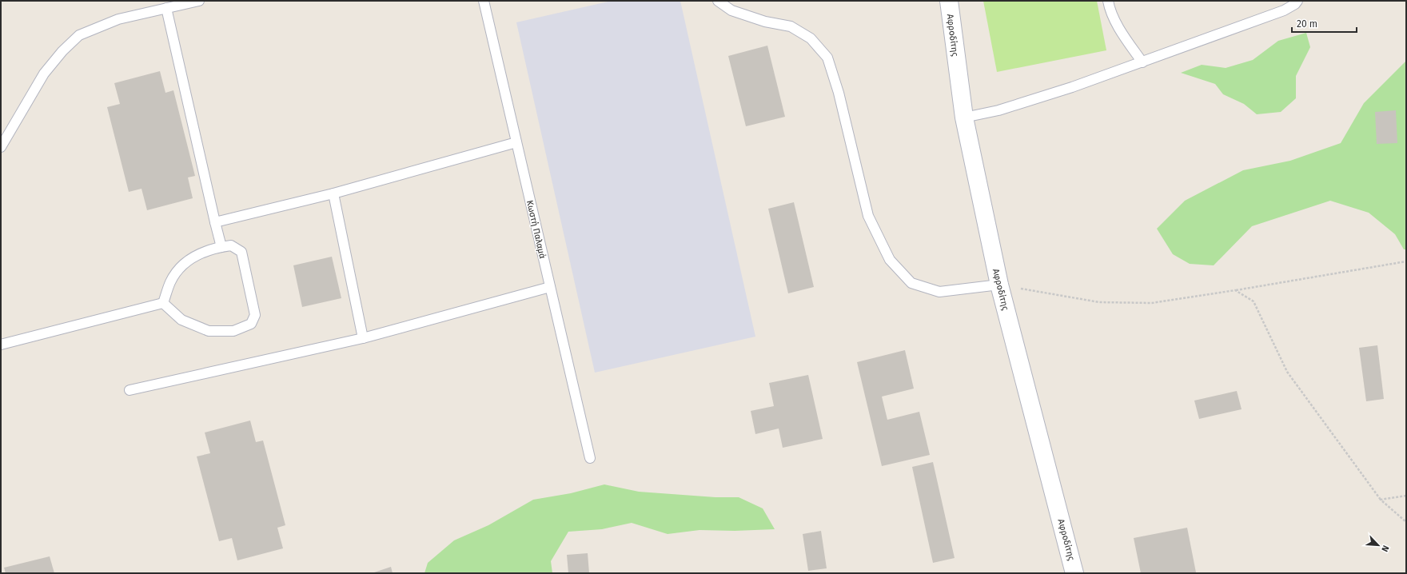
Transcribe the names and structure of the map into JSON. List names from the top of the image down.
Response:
{
  "streets": {
    "street": ["Αφροδίτης"],
    "lane": ["Κωστή Παλαμά"]
  },
  "scale_bar": "20 m",
  "north": "bottom right"
}
